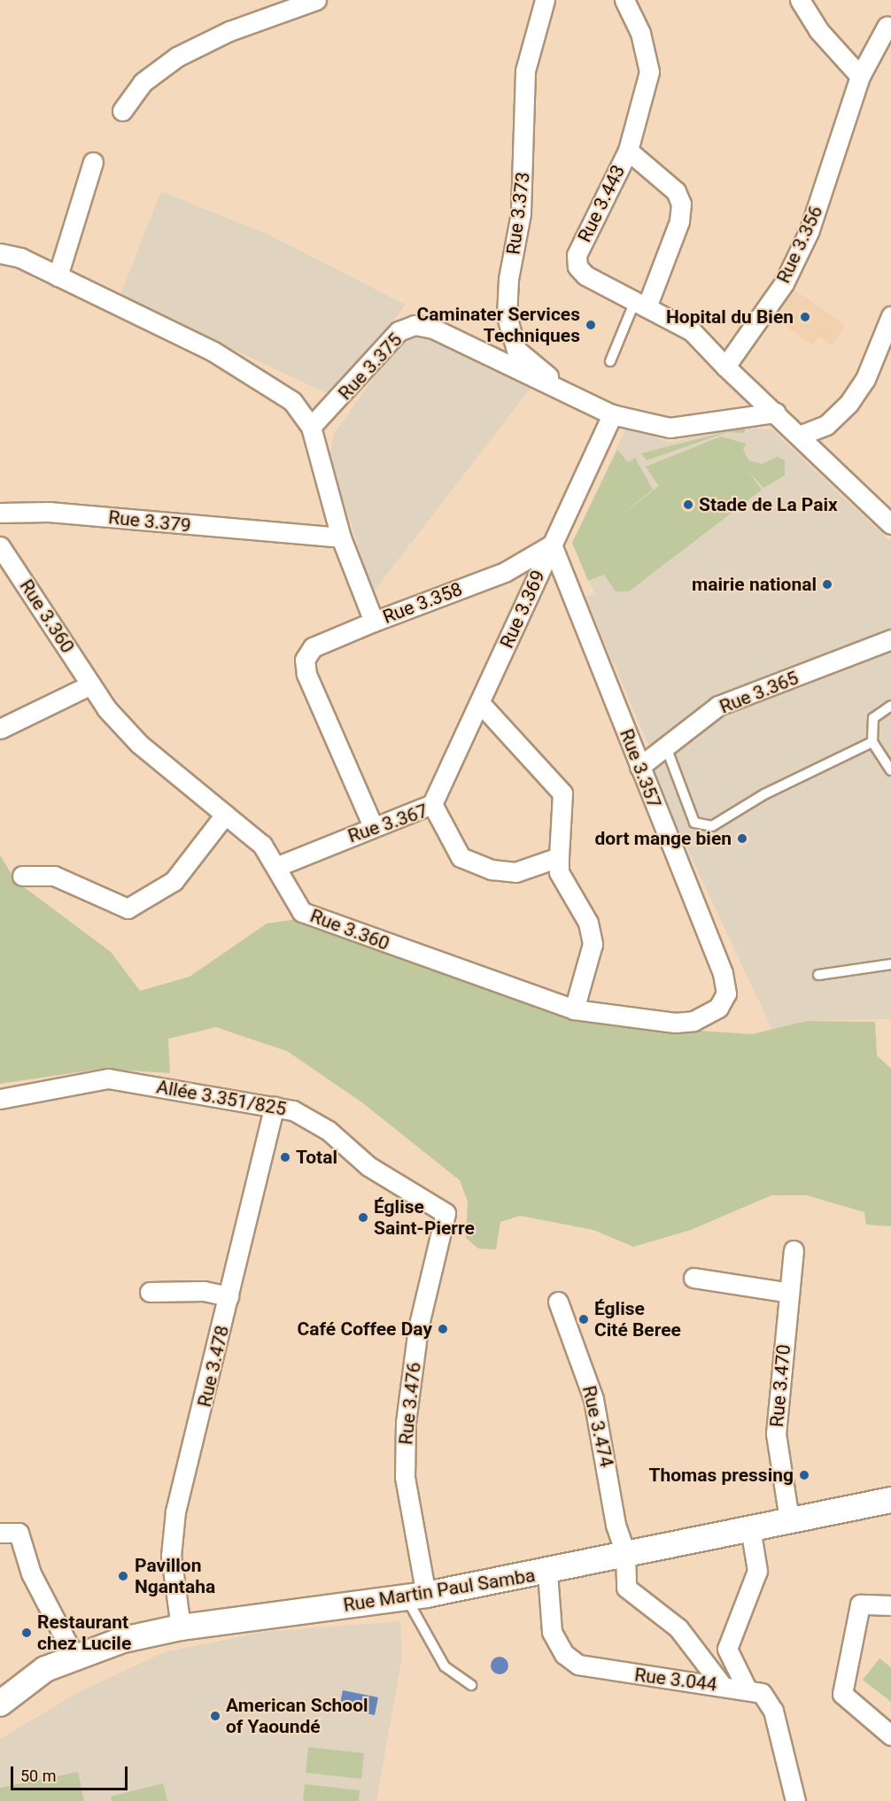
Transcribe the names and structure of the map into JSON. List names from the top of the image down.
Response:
{
  "streets": {
    "main road": ["Rue Martin Paul Samba"],
    "street": [
      "Rue 3.443",
      "Rue 3.373",
      "Rue 3.356",
      "Rue 3.375",
      "Rue 3.379",
      "Rue 3.358",
      "Rue 3.369",
      "Rue 3.360",
      "Rue 3.365",
      "Rue 3.357",
      "Rue 3.367",
      "Allée 3.351/825",
      "Rue 3.478",
      "Rue 3.470",
      "Rue 3.476",
      "Rue 3.474",
      "Rue 3.044"
    ]
  },
  "crossings": [
    ["Rue 3.443", "Rue 3.356"],
    ["Rue 3.373", "Rue 3.375"],
    ["Rue 3.375", "Rue 3.358"],
    ["Rue 3.375", "Rue 3.369"],
    ["Rue 3.379", "Rue 3.358"],
    ["Rue 3.358", "Rue 3.369"],
    ["Rue 3.358", "Rue 3.357"],
    ["Rue 3.369", "Rue 3.357"],
    ["Rue 3.369", "Rue 3.367"],
    ["Rue 3.360", "Rue 3.357"],
    ["Rue 3.360", "Rue 3.367"],
    ["Rue 3.365", "Rue 3.357"],
    ["Allée 3.351/825", "Rue 3.478"],
    ["Allée 3.351/825", "Rue 3.476"],
    ["Rue 3.478", "Rue Martin Paul Samba"],
    ["Rue 3.470", "Rue Martin Paul Samba"],
    ["Rue 3.476", "Rue Martin Paul Samba"],
    ["Rue 3.474", "Rue Martin Paul Samba"],
    ["Rue 3.474", "Rue 3.044"],
    ["Rue Martin Paul Samba", "Rue 3.044"]
  ],
  "places": [
    "Hopital du Bien",
    "Caminater Services Techniques",
    "Stade de La Paix",
    "mairie national",
    "dort mange bien",
    "Total",
    "Église Saint-Pierre",
    "Église Cité Beree",
    "Café Coffee Day",
    "Thomas pressing",
    "Pavillon Ngantaha",
    "Restaurant chez Lucile",
    "American School of Yaoundé"
  ],
  "scale_bar": "50 m"
}
